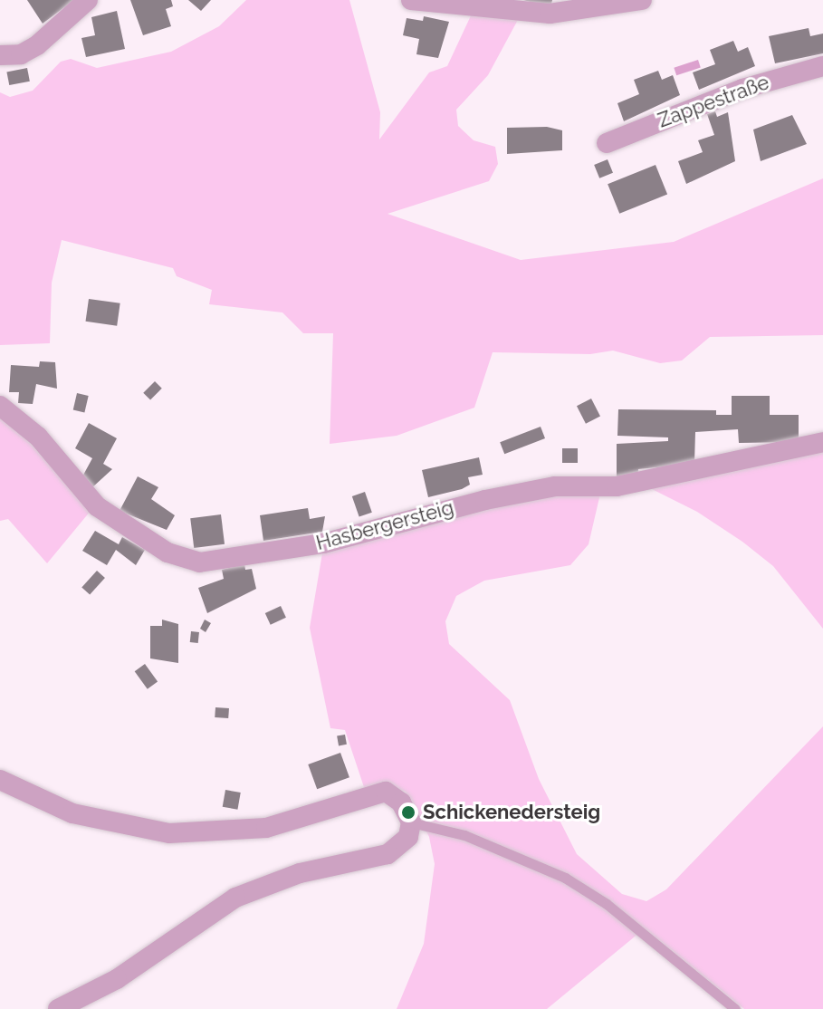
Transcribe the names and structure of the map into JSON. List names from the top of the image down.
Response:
{
  "streets": {
    "street": ["Zappestraße", "Hasbergersteig"]
  },
  "places": ["Schickenedersteig"]
}
